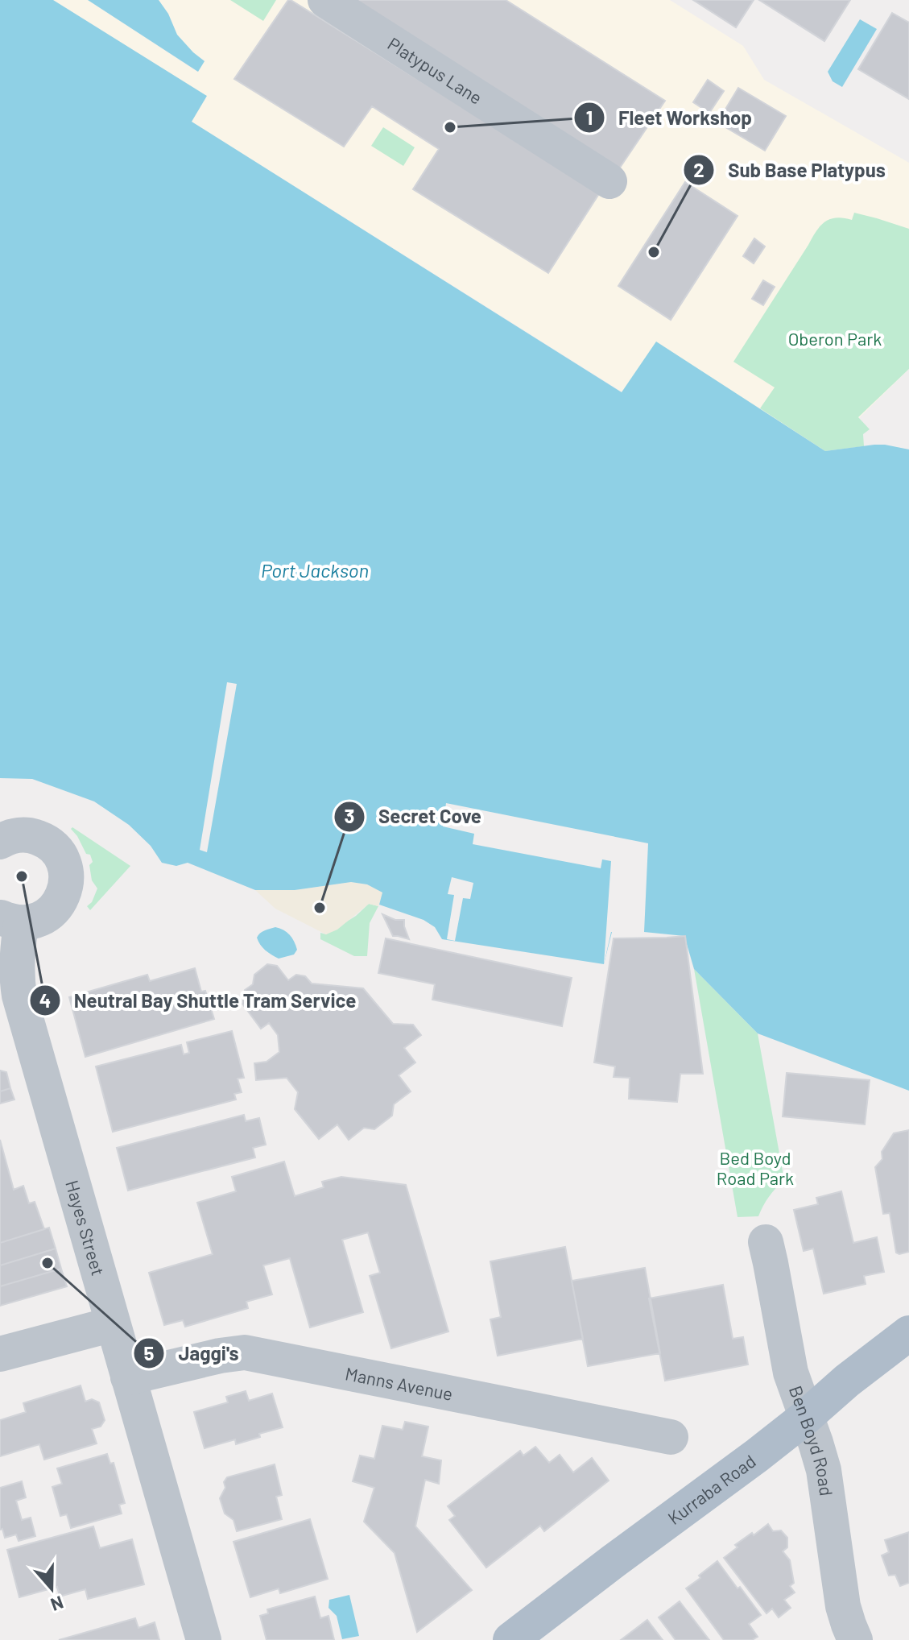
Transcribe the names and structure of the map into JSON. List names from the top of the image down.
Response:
{
  "streets": {
    "main road": ["Kurraba Road"],
    "street": [
      "Platypus Lane",
      "Hayes Street",
      "Manns Avenue",
      "Ben Boyd Road"
    ]
  },
  "crossings": [
    ["Hayes Street", "Manns Avenue"],
    ["Ben Boyd Road", "Kurraba Road"]
  ],
  "water": ["Port Jackson"],
  "parks": ["Oberon Park", "Bed Boyd Road Park"],
  "places": [
    "Fleet Workshop",
    "Sub Base Platypus",
    "Neutral Bay Shuttle Tram Service",
    "Secret Cove",
    "Jaggi's"
  ],
  "north": "bottom"
}
